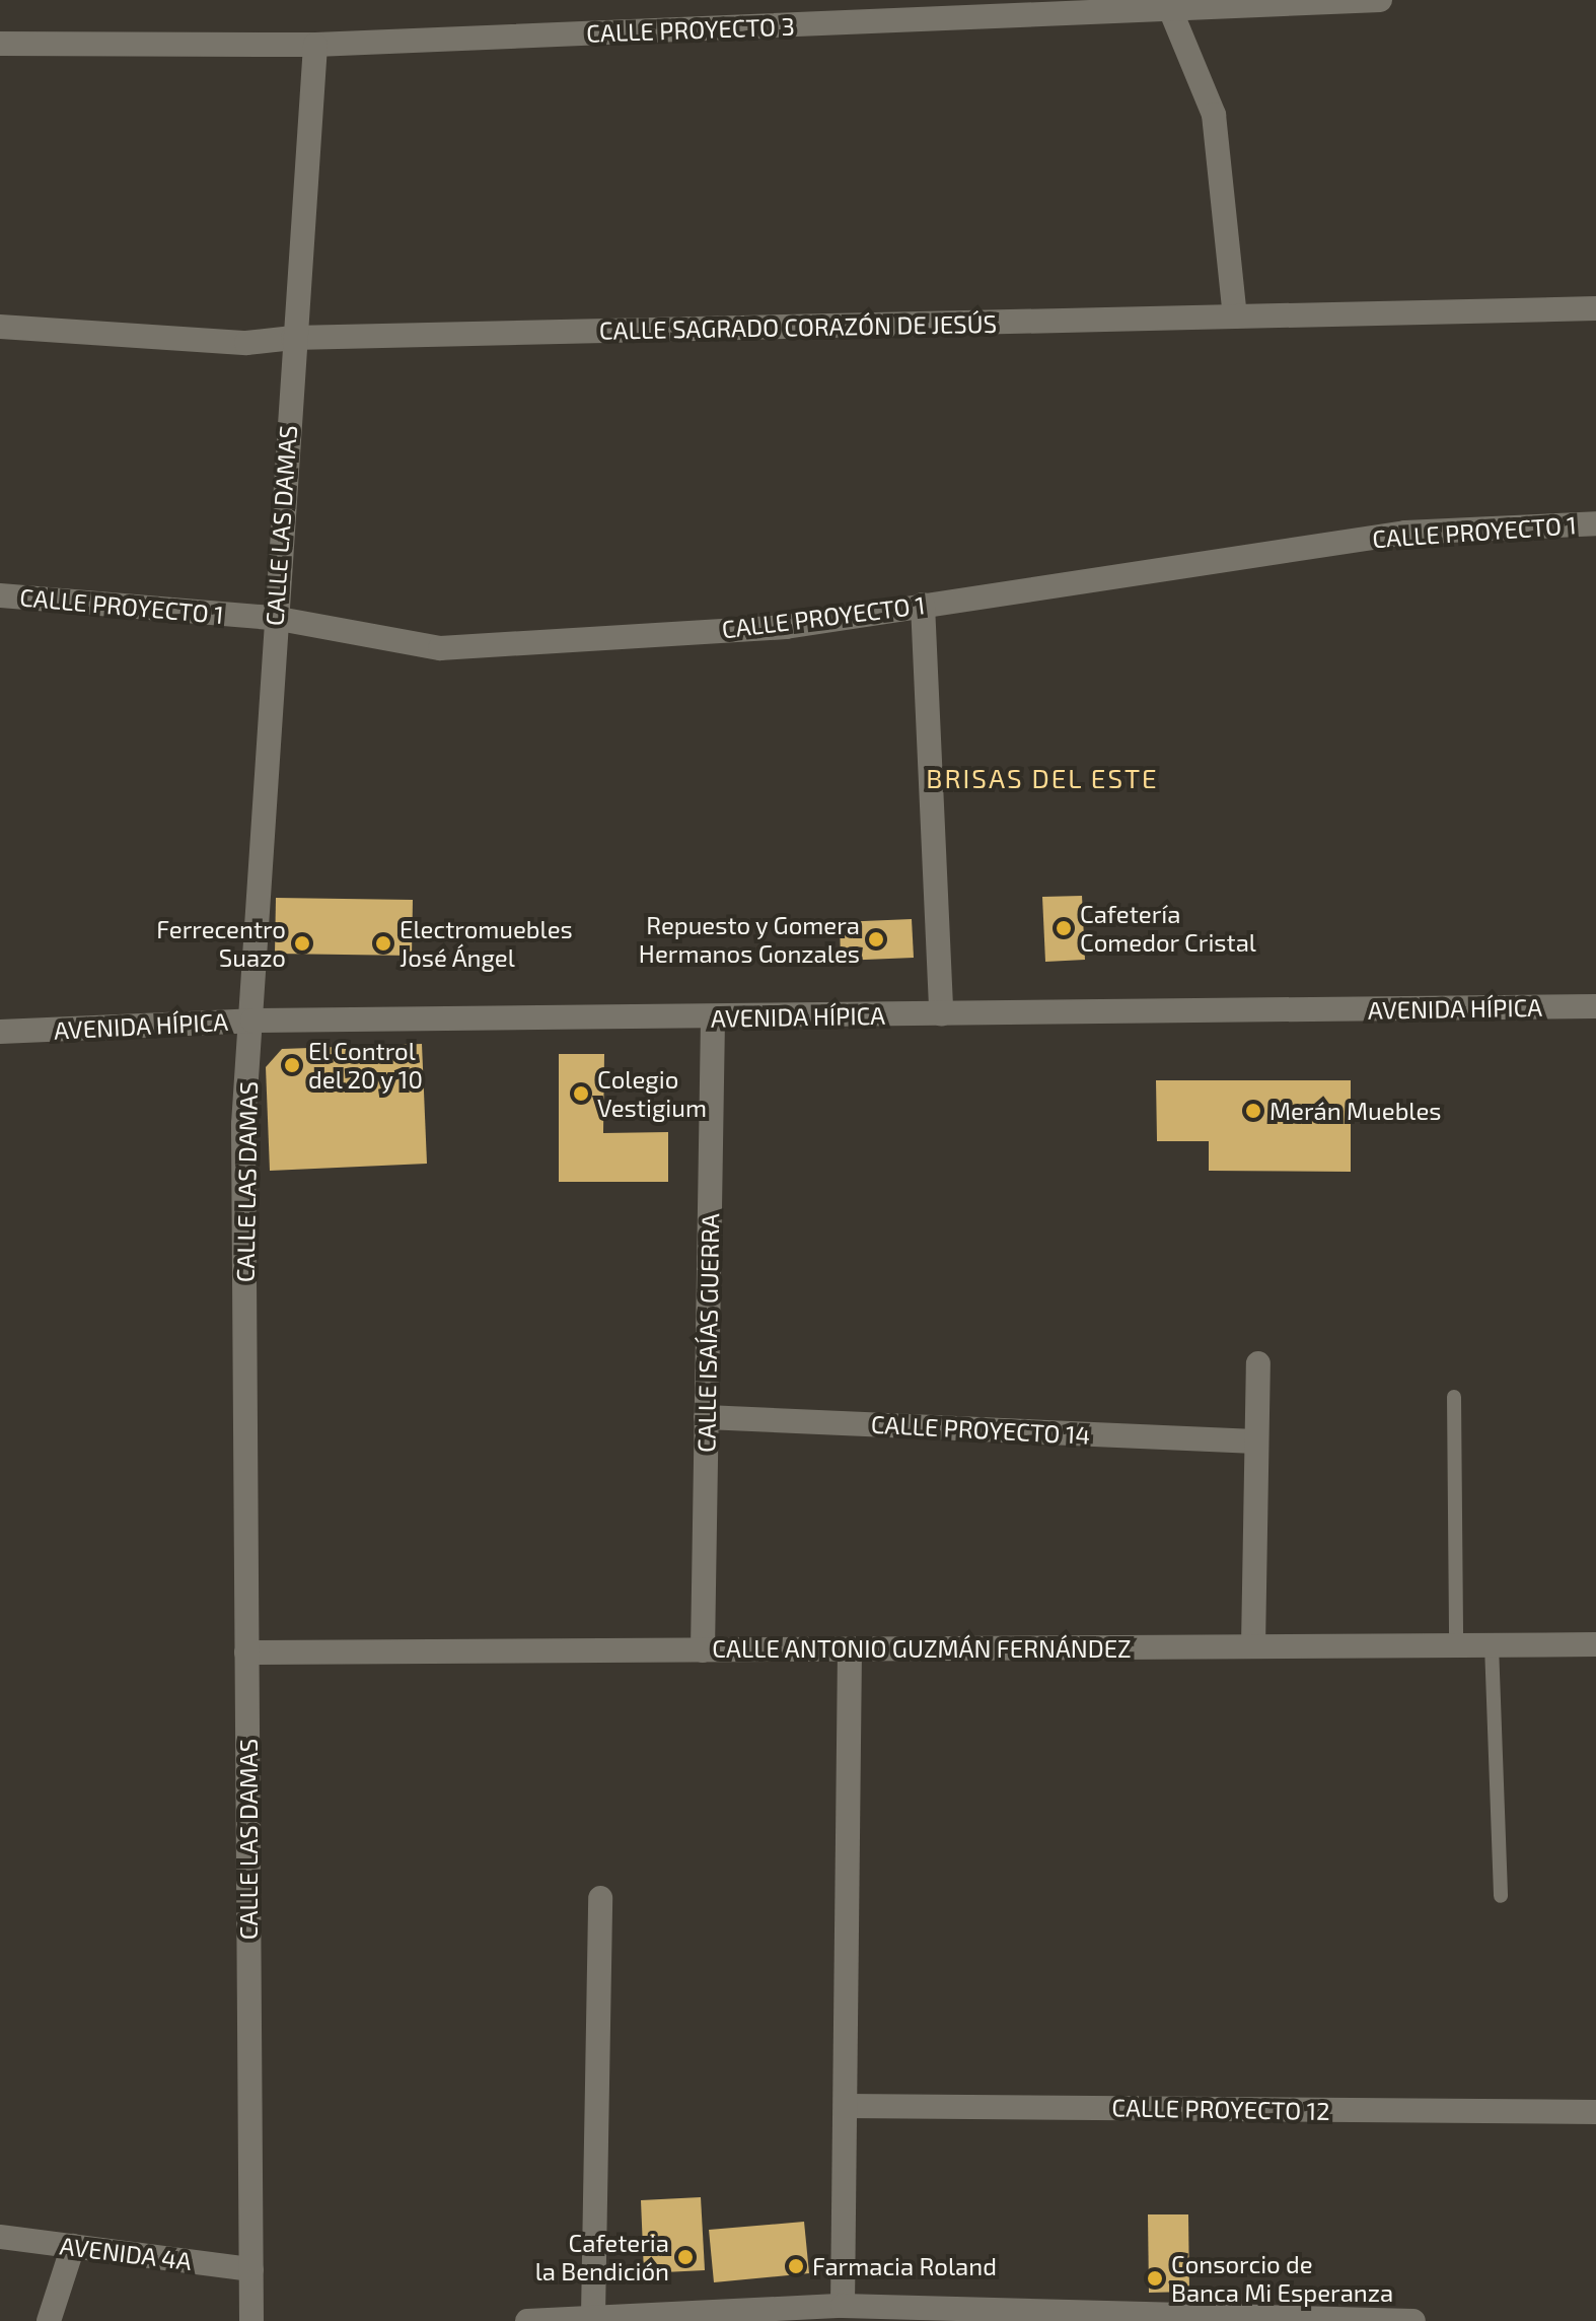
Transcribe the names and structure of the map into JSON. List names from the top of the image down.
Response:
{
  "streets": {
    "street": [
      "CALLE PROYECTO 3",
      "CALLE SAGRADO CORAZÓN DE JESÚS",
      "CALLE LAS DAMAS",
      "CALLE PROYECTO 1",
      "AVENIDA HÍPICA",
      "CALLE ISAÍAS GUERRA",
      "CALLE PROYECTO 14",
      "CALLE ANTONIO GUZMÁN FERNÁNDEZ",
      "CALLE PROYECTO 12",
      "AVENIDA 4A"
    ]
  },
  "crossings": [
    ["CALLE PROYECTO 3", "CALLE LAS DAMAS"],
    ["CALLE SAGRADO CORAZÓN DE JESÚS", "CALLE LAS DAMAS"],
    ["CALLE LAS DAMAS", "CALLE PROYECTO 1"],
    ["CALLE LAS DAMAS", "AVENIDA HÍPICA"],
    ["CALLE LAS DAMAS", "CALLE ANTONIO GUZMÁN FERNÁNDEZ"],
    ["CALLE LAS DAMAS", "AVENIDA 4A"],
    ["AVENIDA HÍPICA", "CALLE ISAÍAS GUERRA"],
    ["CALLE ISAÍAS GUERRA", "CALLE PROYECTO 14"],
    ["CALLE ISAÍAS GUERRA", "CALLE ANTONIO GUZMÁN FERNÁNDEZ"]
  ],
  "districts": ["BRISAS DEL ESTE"],
  "places": [
    "Cafetería Comedor Cristal",
    "Repuesto y Gomera Hermanos Gonzales",
    "Ferrecentro Suazo",
    "Electromuebles José Ángel",
    "El Control del 20 y 10",
    "Colegio Vestigium",
    "Merán Muebles",
    "Cafeteria la Bendición",
    "Farmacia Roland",
    "Consorcio de Banca Mi Esperanza"
  ]
}
